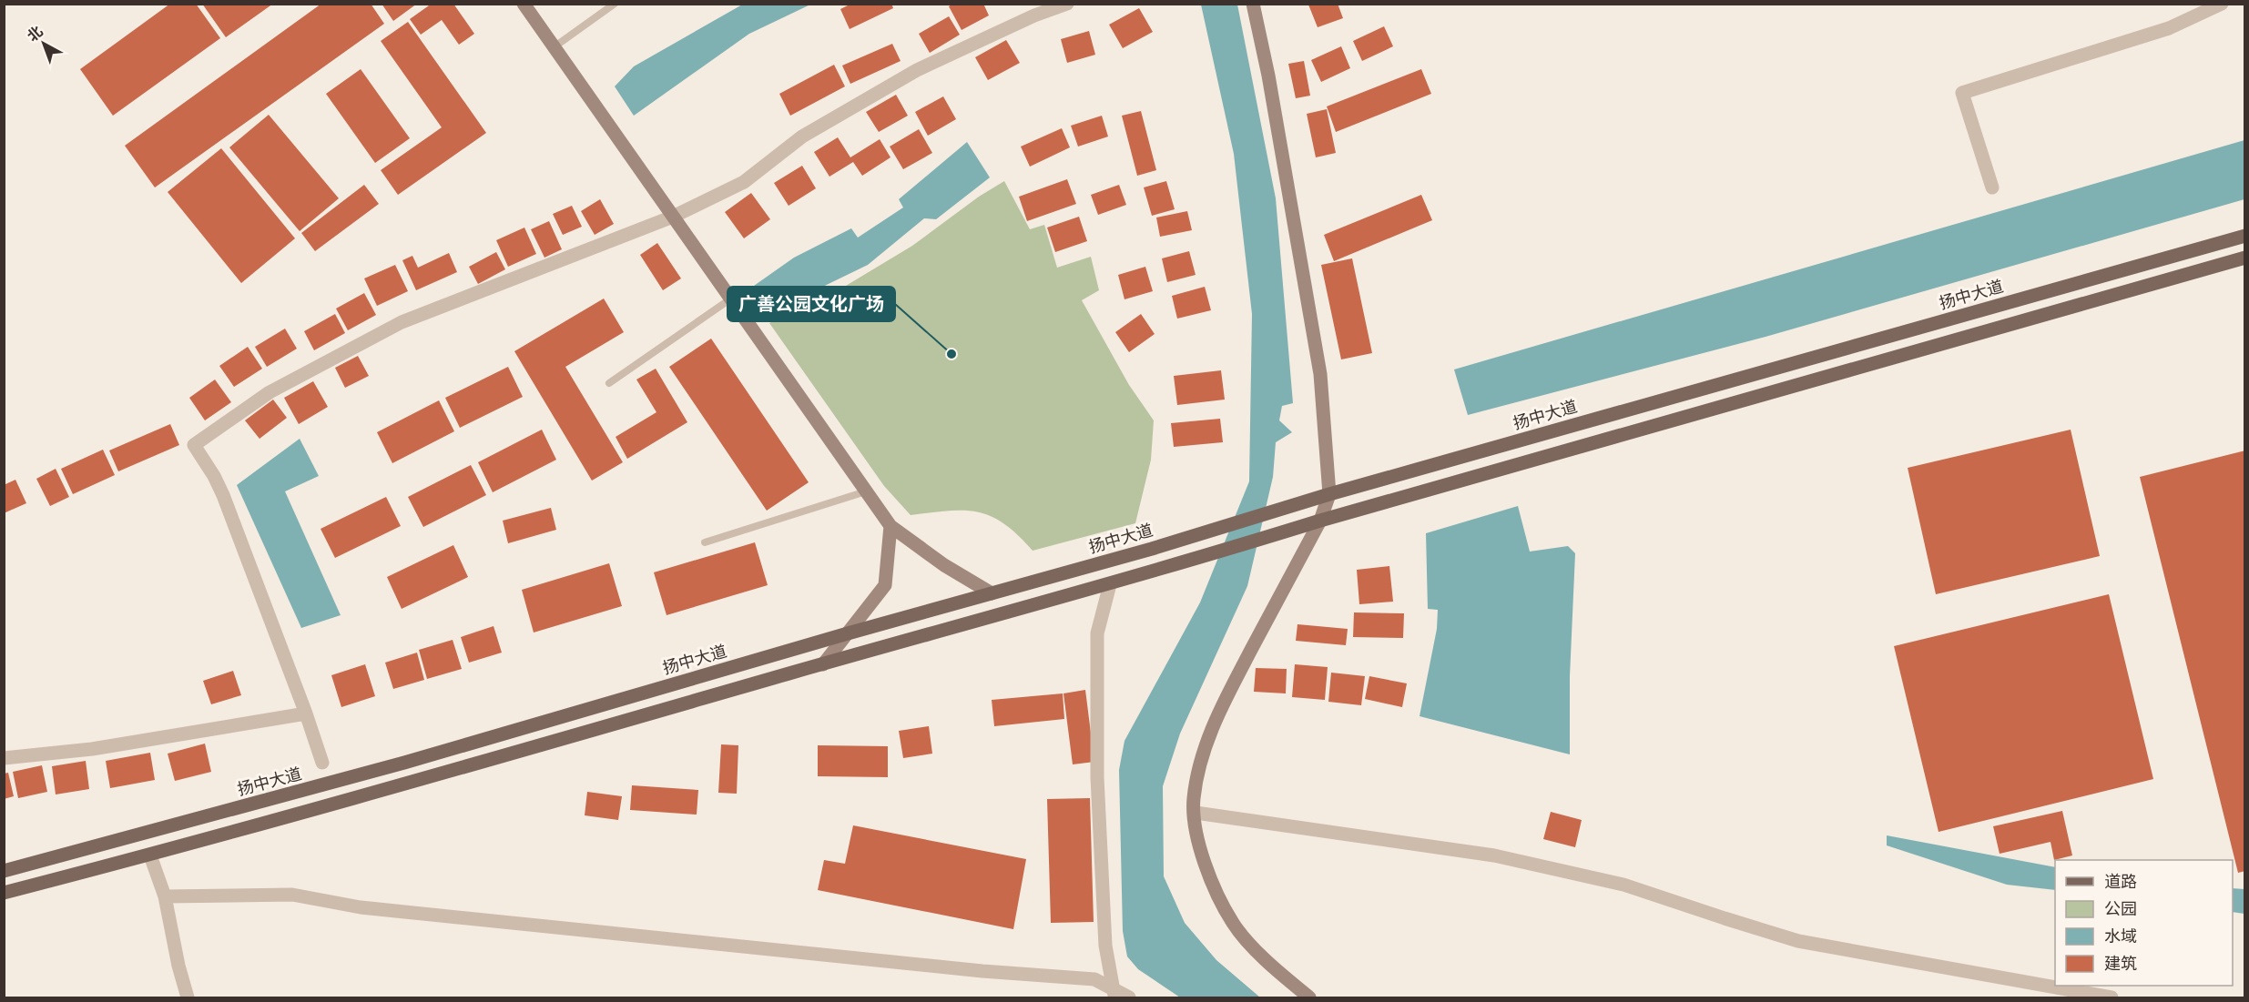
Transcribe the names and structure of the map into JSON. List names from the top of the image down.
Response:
{
  "streets": {
    "main road": ["扬中大道"]
  },
  "places": ["广善公园文化广场"],
  "legend": [
    "道路",
    "公园",
    "水域",
    "建筑"
  ],
  "north": "top left"
}
